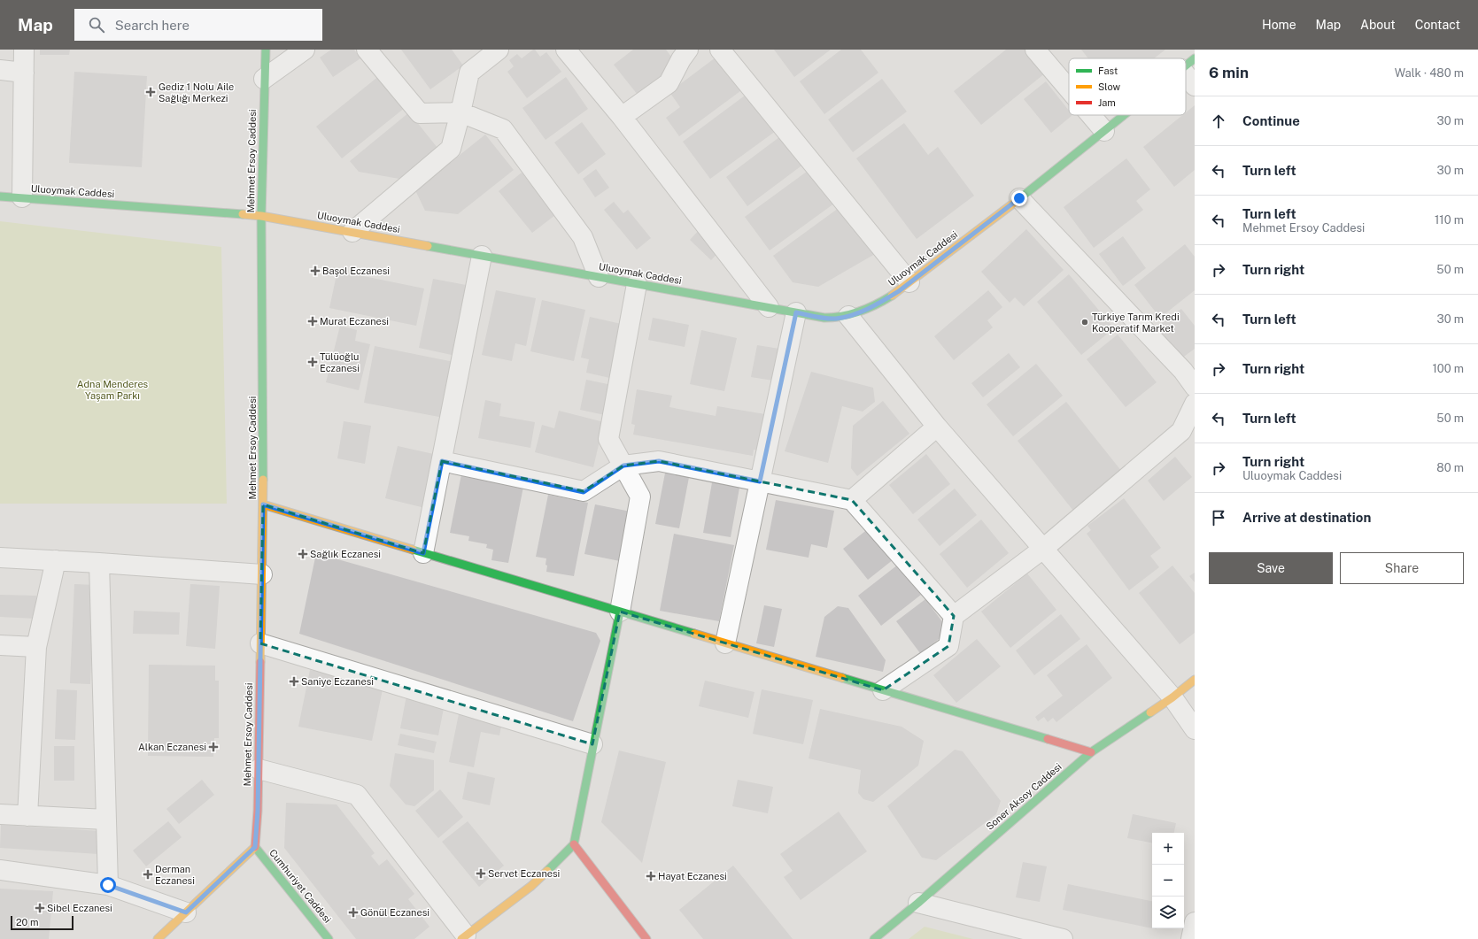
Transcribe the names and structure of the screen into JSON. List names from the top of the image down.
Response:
{
  "streets": {
    "street": [
      "Mehmet Ersoy Caddesi",
      "Uluoymak Caddesi",
      "Soner Aksoy Caddesi",
      "Cumhuriyet Caddesi"
    ]
  },
  "crossings": [
    ["Mehmet Ersoy Caddesi", "Uluoymak Caddesi"],
    ["Mehmet Ersoy Caddesi", "Cumhuriyet Caddesi"]
  ],
  "parks": ["Adna Menderes Yaşam Parkı"],
  "places": {
    "health": [
      "Gediz 1 Nolu Aile Sağlığı Merkezi",
      "Başol Eczanesi",
      "Murat Eczanesi",
      "Tülüoğlu Eczanesi",
      "Sağlık Eczanesi",
      "Saniye Eczanesi",
      "Alkan Eczanesi",
      "Servet Eczanesi",
      "Derman Eczanesi",
      "Hayat Eczanesi",
      "Sibel Eczanesi",
      "Gönül Eczanesi"
    ],
    "other": ["Türkiye Tarım Kredi Kooperatif Market"]
  },
  "legend": ["Fast", "Slow", "Jam"],
  "scale_bar": "20 m",
  "page": {
    "header": "Map",
    "search": "Search here",
    "nav": [
      "Home",
      "Map",
      "About",
      "Contact"
    ],
    "heading": ["6 min", "Walk · 480 m"],
    "list": [
      ["Continue", "30 m"],
      ["Turn left", "30 m"],
      ["Turn left", "Mehmet Ersoy Caddesi", "110 m"],
      ["Turn right", "50 m"],
      ["Turn left", "30 m"],
      ["Turn right", "100 m"],
      ["Turn left", "50 m"],
      ["Turn right", "Uluoymak Caddesi", "80 m"],
      "Arrive at destination"
    ],
    "buttons": ["Save", "Share"],
    "map_buttons": ["+", "−"],
    "scale": "20 m"
  }
}
